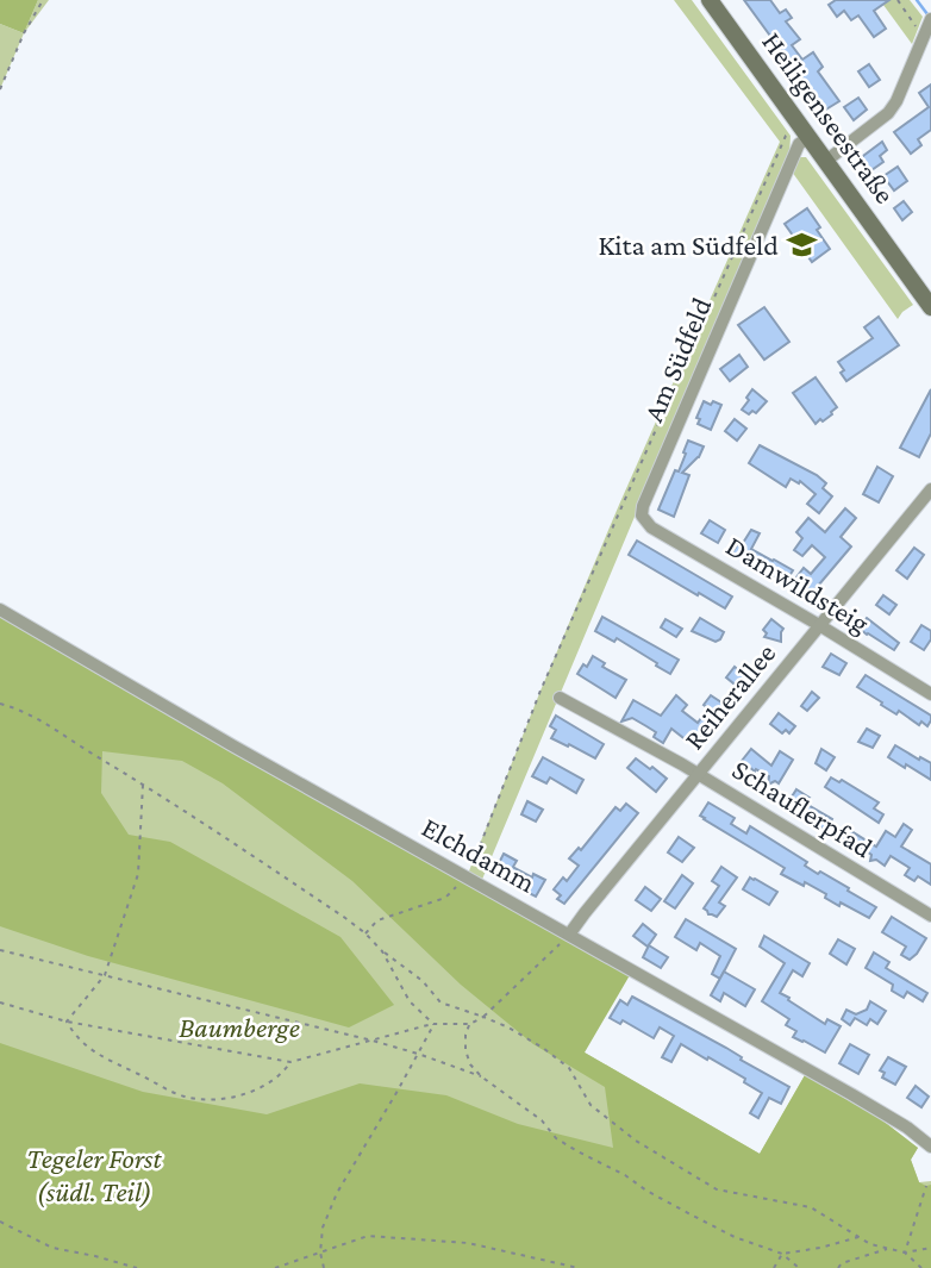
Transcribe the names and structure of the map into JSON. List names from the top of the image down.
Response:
{
  "streets": {
    "main road": ["Heiligenseestraße"],
    "street": [
      "Am Südfeld",
      "Damwildsteig",
      "Reiherallee",
      "Schauflerpfad",
      "Elchdamm"
    ]
  },
  "crossings": [
    ["Heiligenseestraße", "Am Südfeld"],
    ["Am Südfeld", "Damwildsteig"],
    ["Damwildsteig", "Reiherallee"],
    ["Reiherallee", "Schauflerpfad"],
    ["Reiherallee", "Elchdamm"]
  ],
  "parks": ["Baumberge", "Tegeler Forst (südl. Teil)"],
  "places": {
    "school or university": ["Kita am Südfeld"]
  }
}
